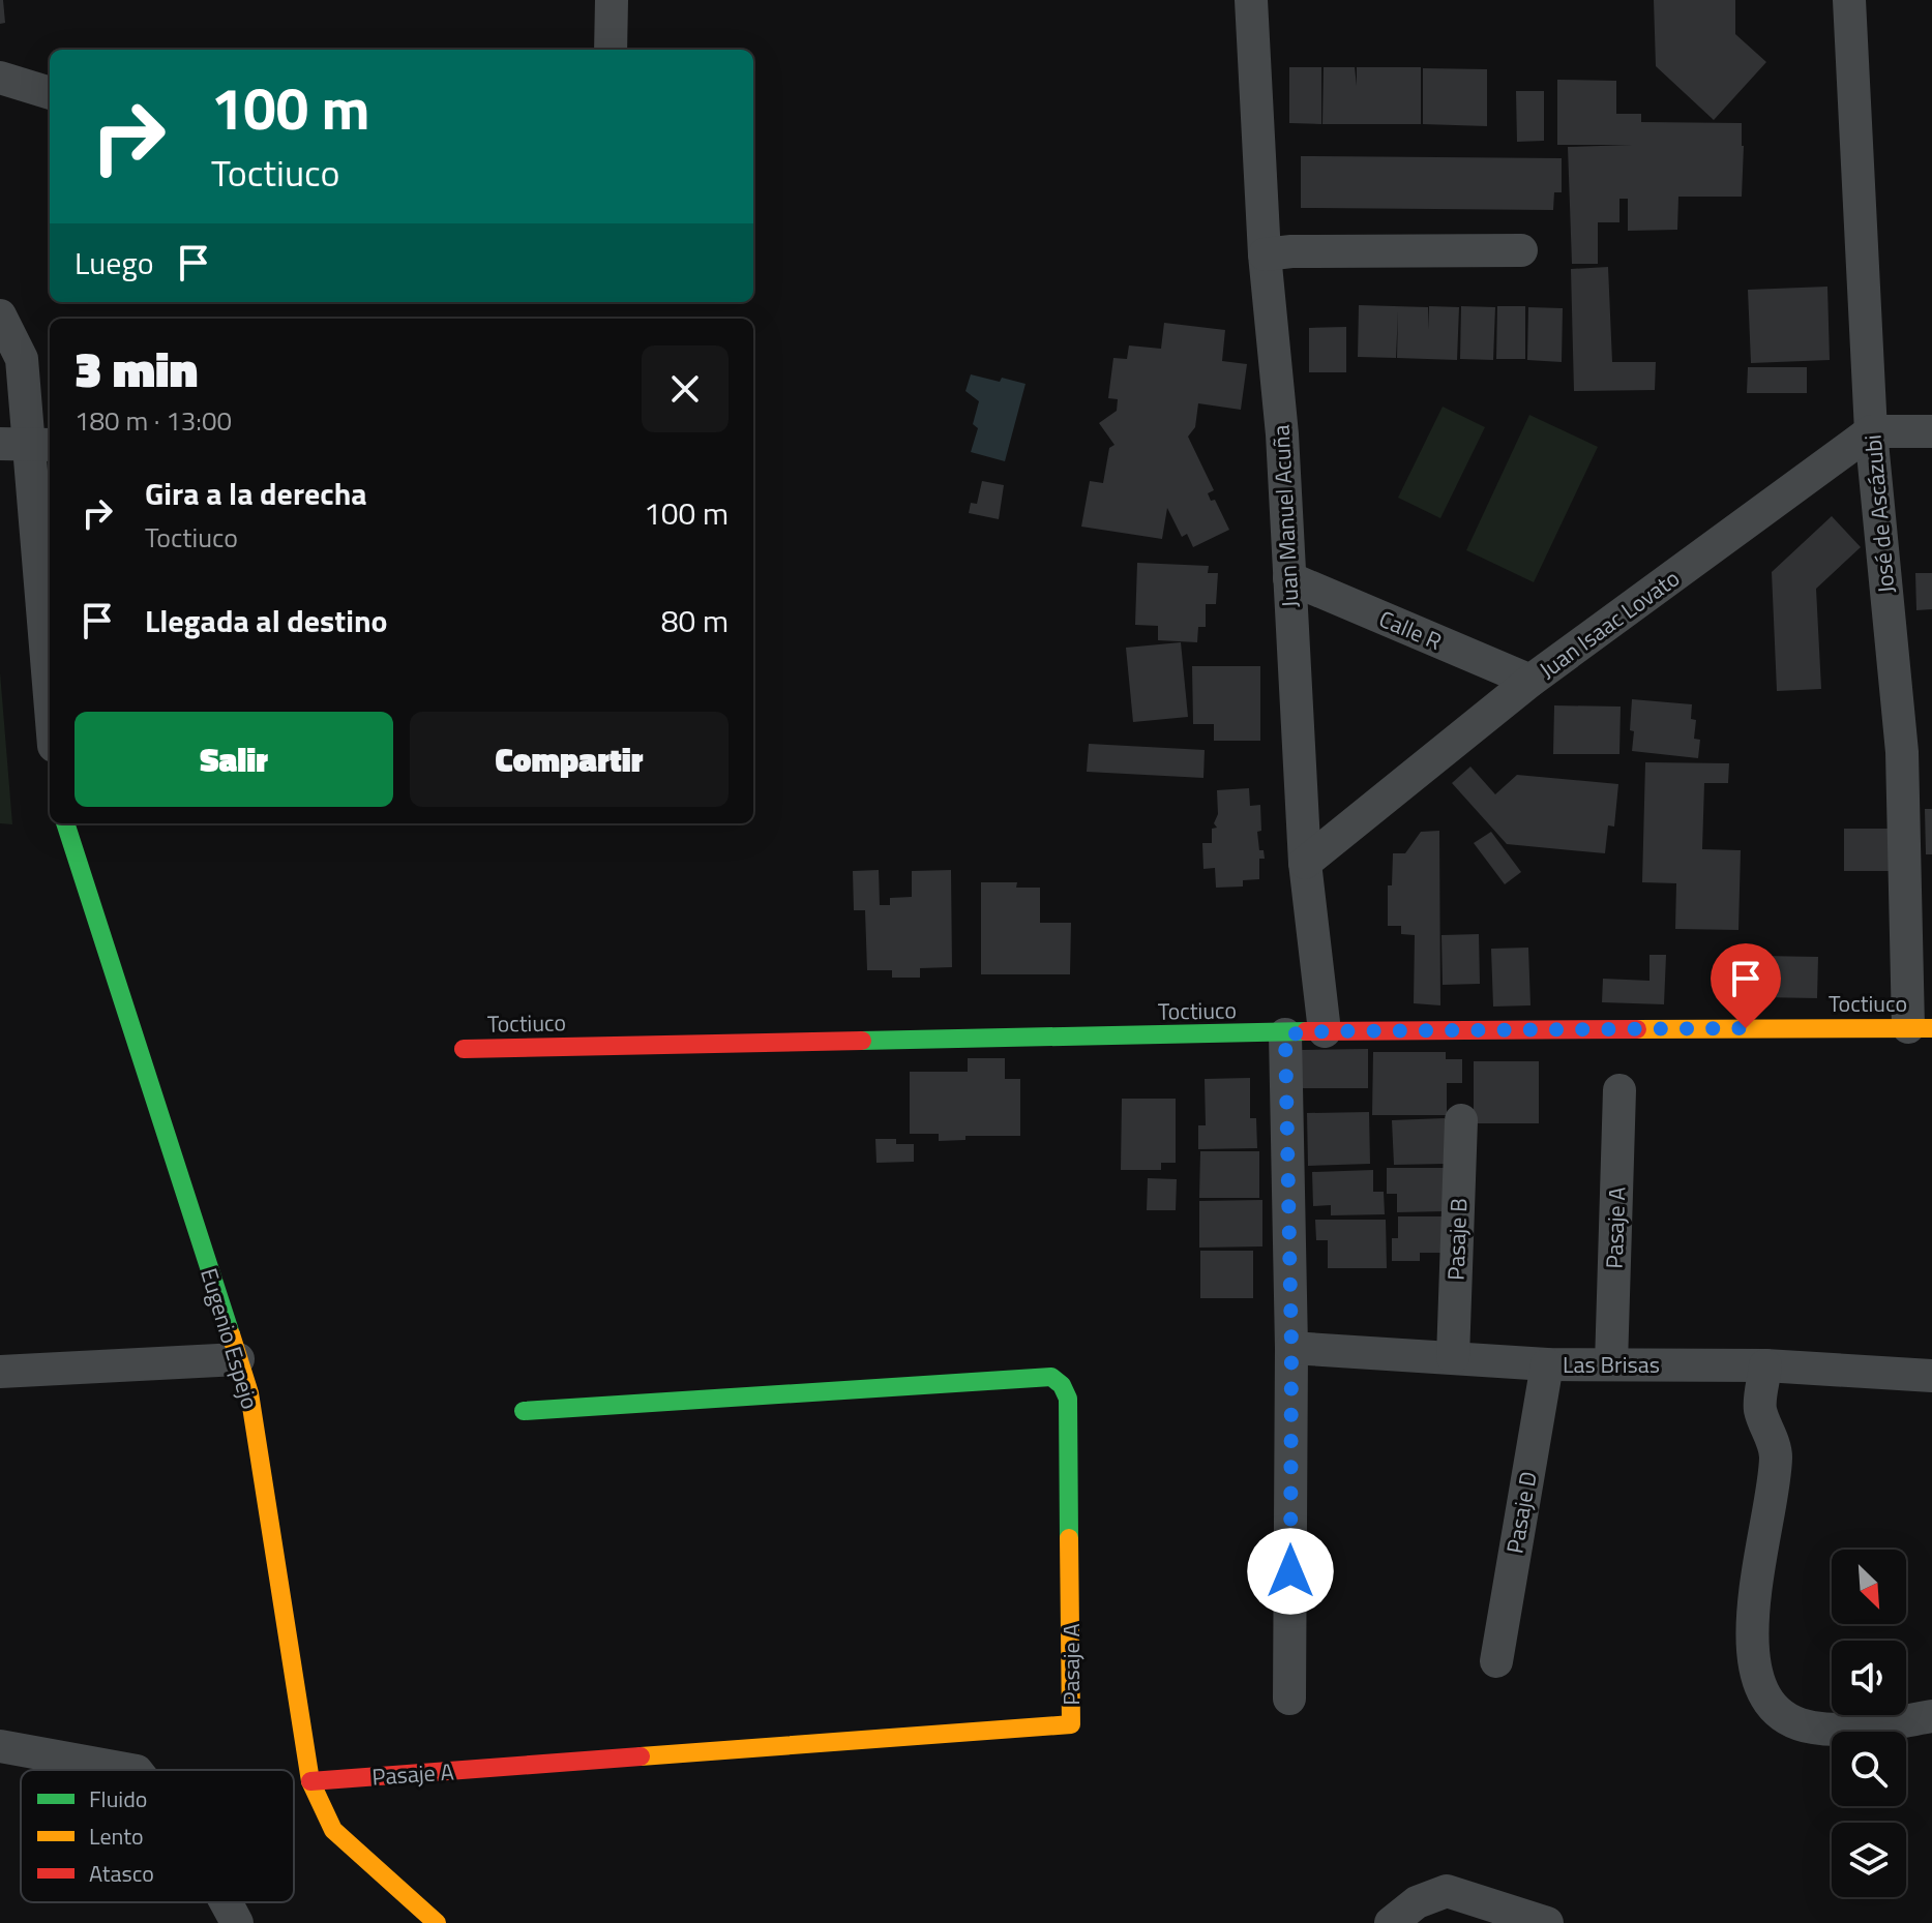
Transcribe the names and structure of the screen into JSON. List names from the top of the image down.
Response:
{
  "streets": {
    "street": [
      "José de Ascázubi",
      "Juan Manuel Acuña",
      "Juan Isaac Lovato",
      "Calle R",
      "Toctiuco",
      "Pasaje A",
      "Pasaje B",
      "Eugenio Espejo",
      "Las Brisas",
      "Pasaje D"
    ]
  },
  "crossings": [
    ["José de Ascázubi", "Juan Isaac Lovato"],
    ["José de Ascázubi", "Toctiuco"],
    ["Juan Manuel Acuña", "Juan Isaac Lovato"],
    ["Juan Manuel Acuña", "Calle R"],
    ["Juan Manuel Acuña", "Toctiuco"],
    ["Juan Isaac Lovato", "Calle R"],
    ["Pasaje A", "Eugenio Espejo"],
    ["Pasaje A", "Las Brisas"],
    ["Pasaje B", "Las Brisas"],
    ["Las Brisas", "Pasaje D"]
  ],
  "legend": ["Fluido", "Lento", "Atasco"],
  "north": "bottom right",
  "page": {
    "turn": ["100 m", "Toctiuco"],
    "then": "Luego",
    "heading": ["3 min", "180 m · 13:00"],
    "list": [
      {
        "name": "Gira a la derecha",
        "note": "Toctiuco",
        "value": "100 m"
      },
      {
        "name": "Llegada al destino",
        "value": "80 m"
      }
    ],
    "buttons": ["Salir", "Compartir"]
  }
}
